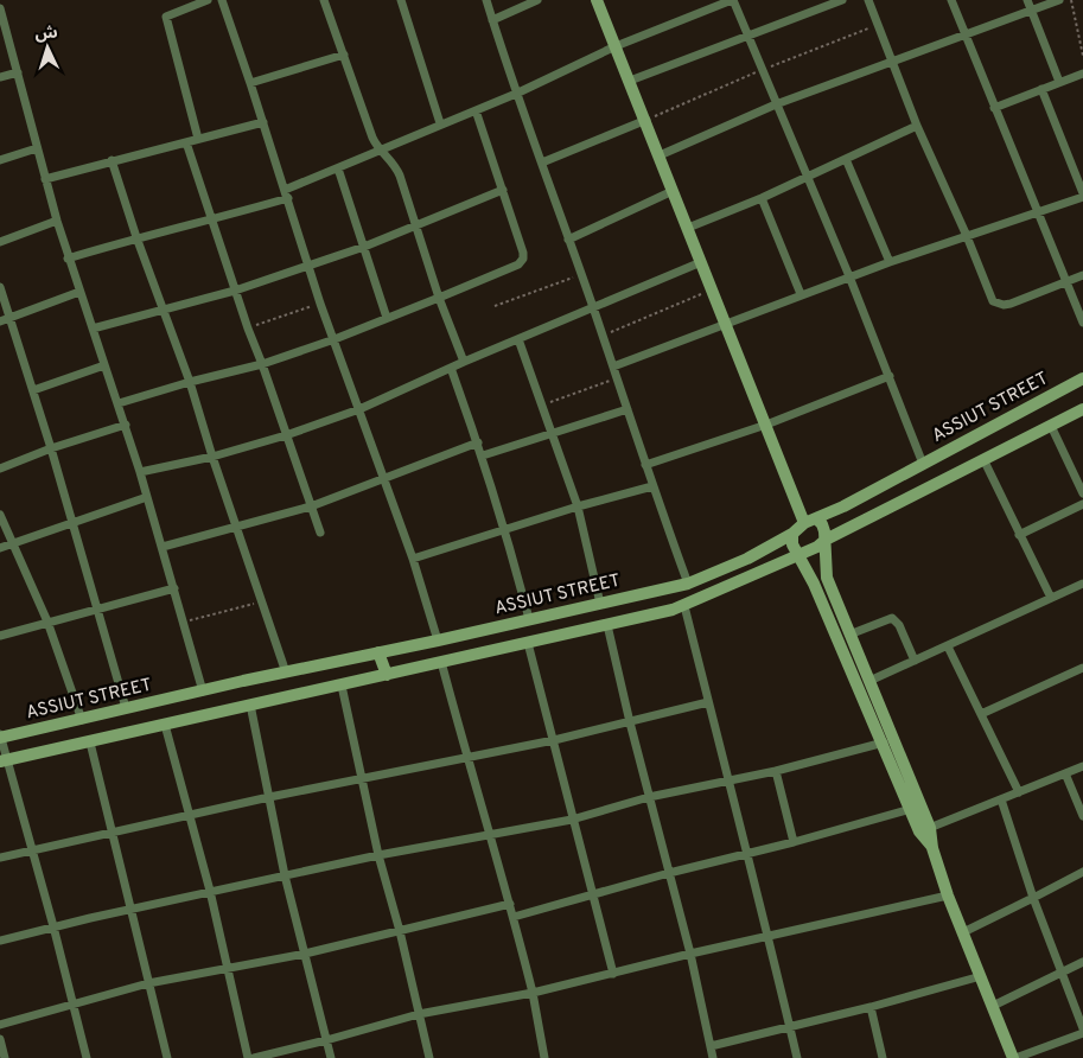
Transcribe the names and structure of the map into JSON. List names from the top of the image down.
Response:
{
  "streets": {
    "street": ["ASSIUT STREET"]
  },
  "north": "top"
}
